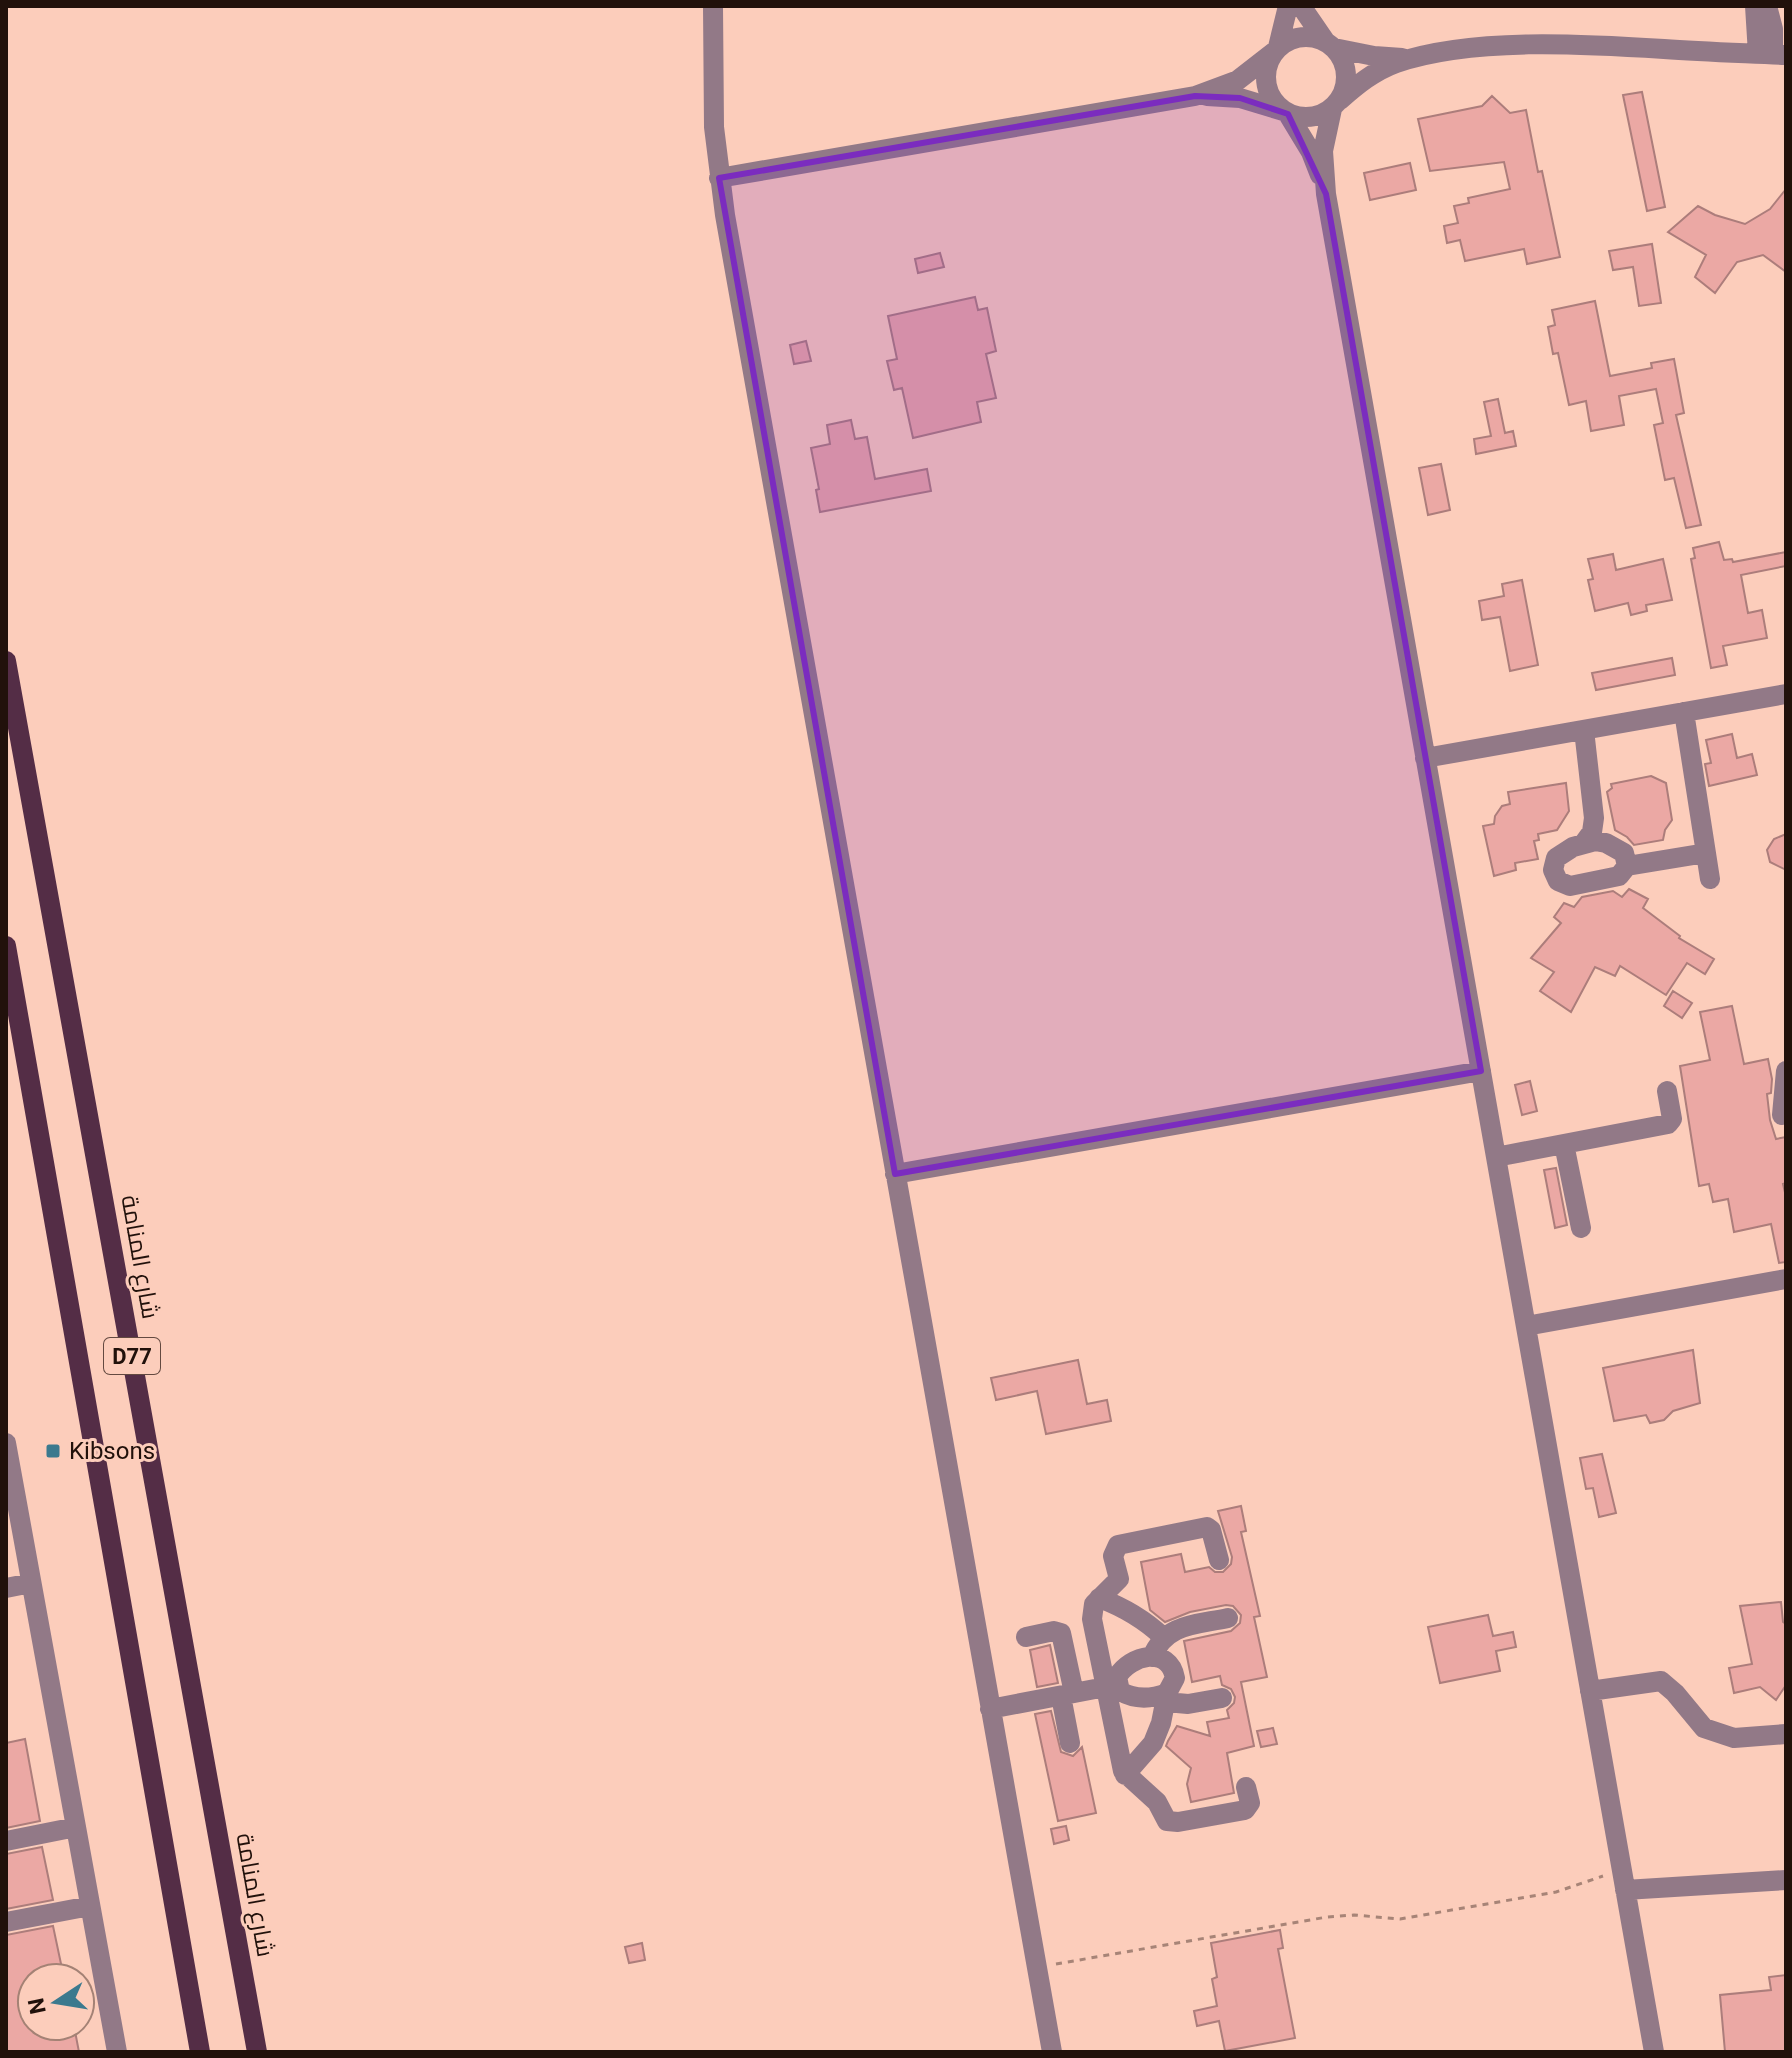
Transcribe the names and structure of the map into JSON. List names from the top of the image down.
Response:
{
  "streets": {
    "main road": ["شارع المنامة", "D77"]
  },
  "places": {
    "transit": ["Kibsons"]
  },
  "north": "left"
}
